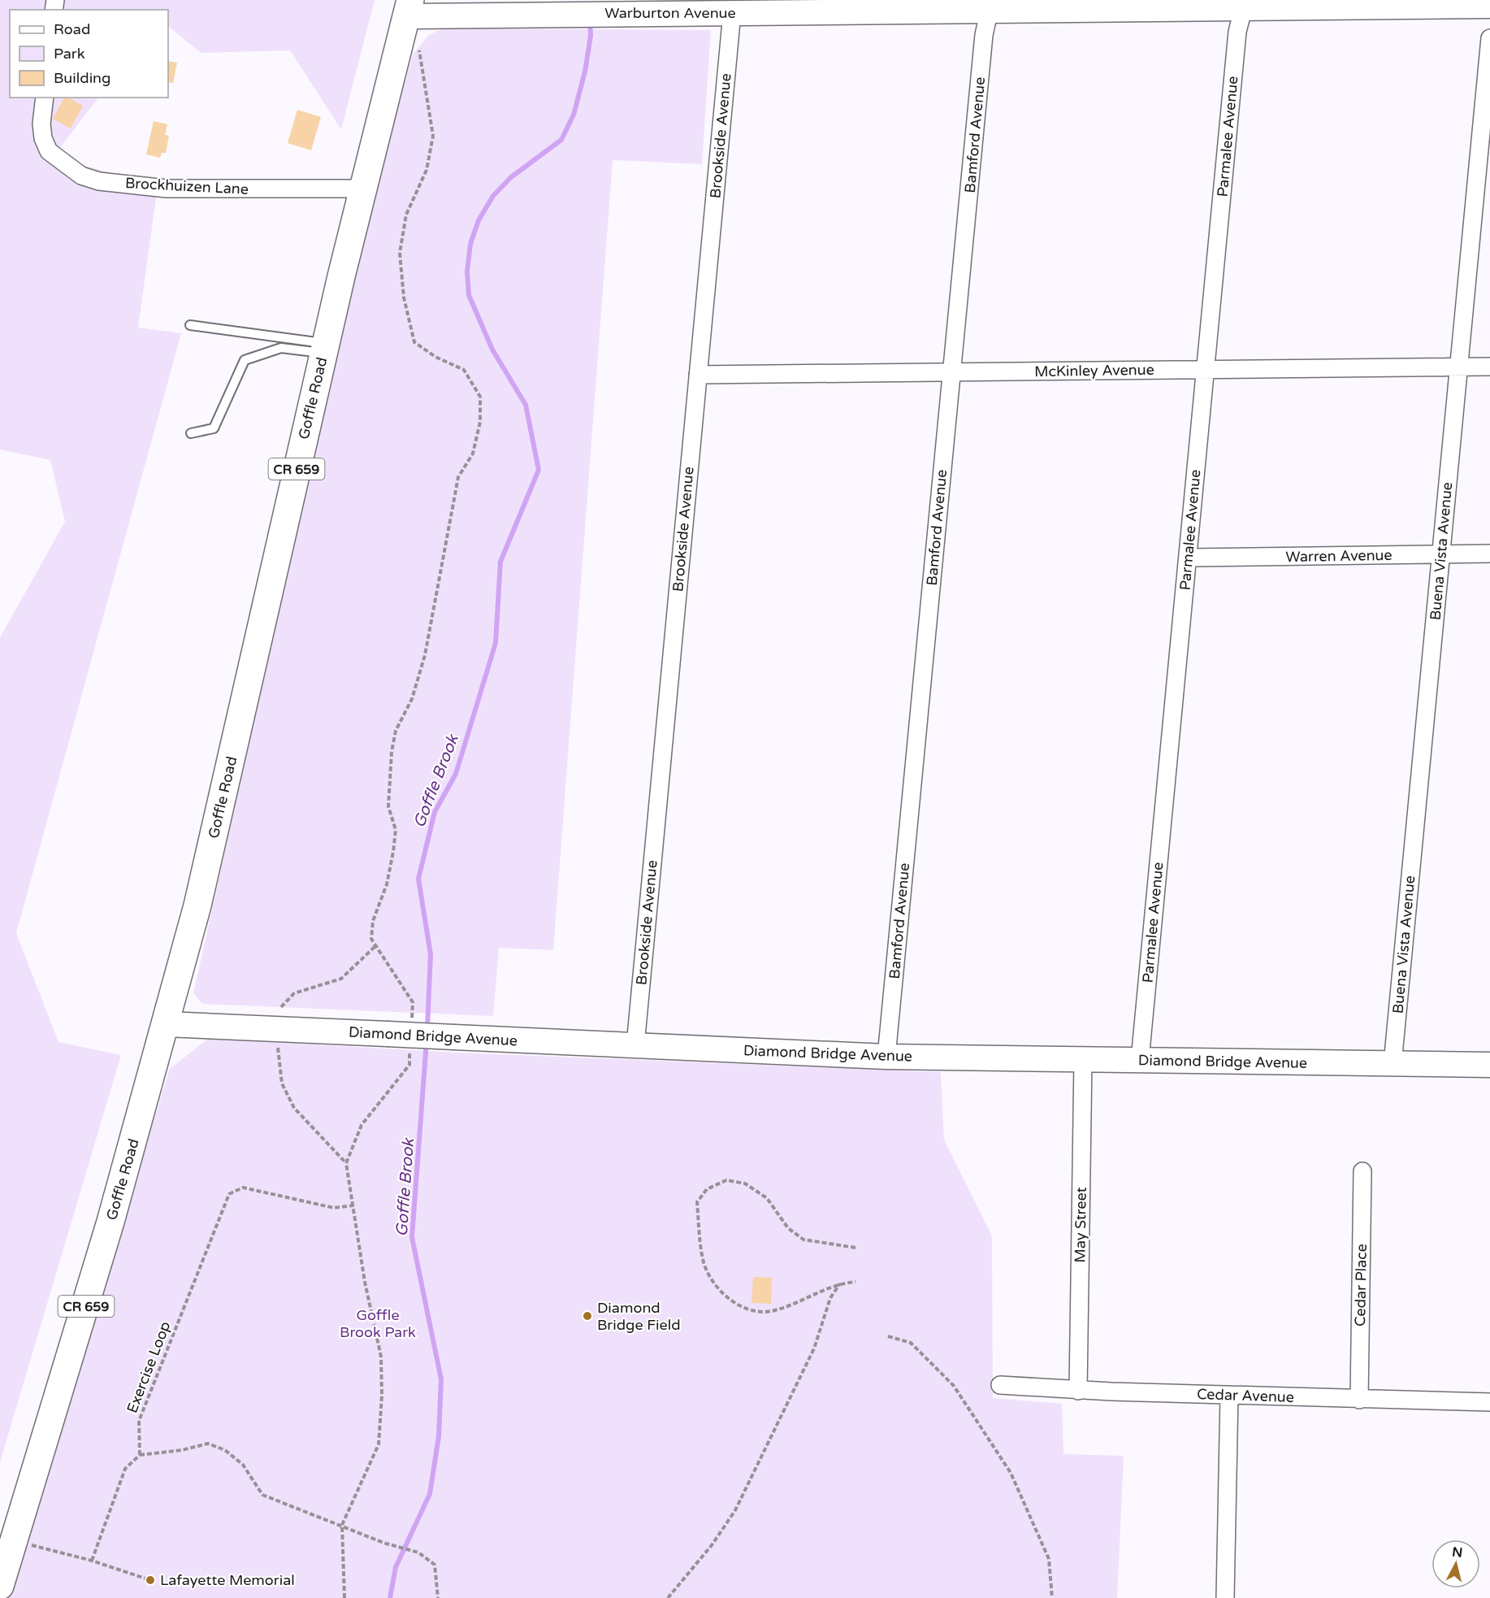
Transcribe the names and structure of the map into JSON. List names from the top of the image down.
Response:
{
  "streets": {
    "main road": ["Goffle Road", "CR 659"],
    "street": [
      "Warburton Avenue",
      "Bamford Avenue",
      "Brookside Avenue",
      "Parmalee Avenue",
      "Brockhuizen Lane",
      "McKinley Avenue",
      "Buena Vista Avenue",
      "Warren Avenue",
      "Diamond Bridge Avenue",
      "May Street",
      "Cedar Place",
      "Cedar Avenue"
    ],
    "path": ["Exercise Loop"]
  },
  "crossings": [
    ["Warburton Avenue", "Bamford Avenue"],
    ["Warburton Avenue", "Brookside Avenue"],
    ["Warburton Avenue", "Parmalee Avenue"],
    ["Warburton Avenue", "Goffle Road"],
    ["Bamford Avenue", "McKinley Avenue"],
    ["Bamford Avenue", "Diamond Bridge Avenue"],
    ["Brookside Avenue", "McKinley Avenue"],
    ["Brookside Avenue", "Diamond Bridge Avenue"],
    ["Parmalee Avenue", "McKinley Avenue"],
    ["Parmalee Avenue", "Warren Avenue"],
    ["Parmalee Avenue", "Diamond Bridge Avenue"],
    ["Brockhuizen Lane", "Goffle Road"],
    ["McKinley Avenue", "Buena Vista Avenue"],
    ["Goffle Road", "Diamond Bridge Avenue"],
    ["Buena Vista Avenue", "Warren Avenue"],
    ["Buena Vista Avenue", "Diamond Bridge Avenue"],
    ["Diamond Bridge Avenue", "May Street"],
    ["May Street", "Cedar Avenue"],
    ["Cedar Place", "Cedar Avenue"]
  ],
  "water": ["Goffle Brook"],
  "parks": ["Goffle Brook Park"],
  "places": ["Diamond Bridge Field", "Lafayette Memorial"],
  "legend": ["Road", "Park", "Building"],
  "north": "top"
}
